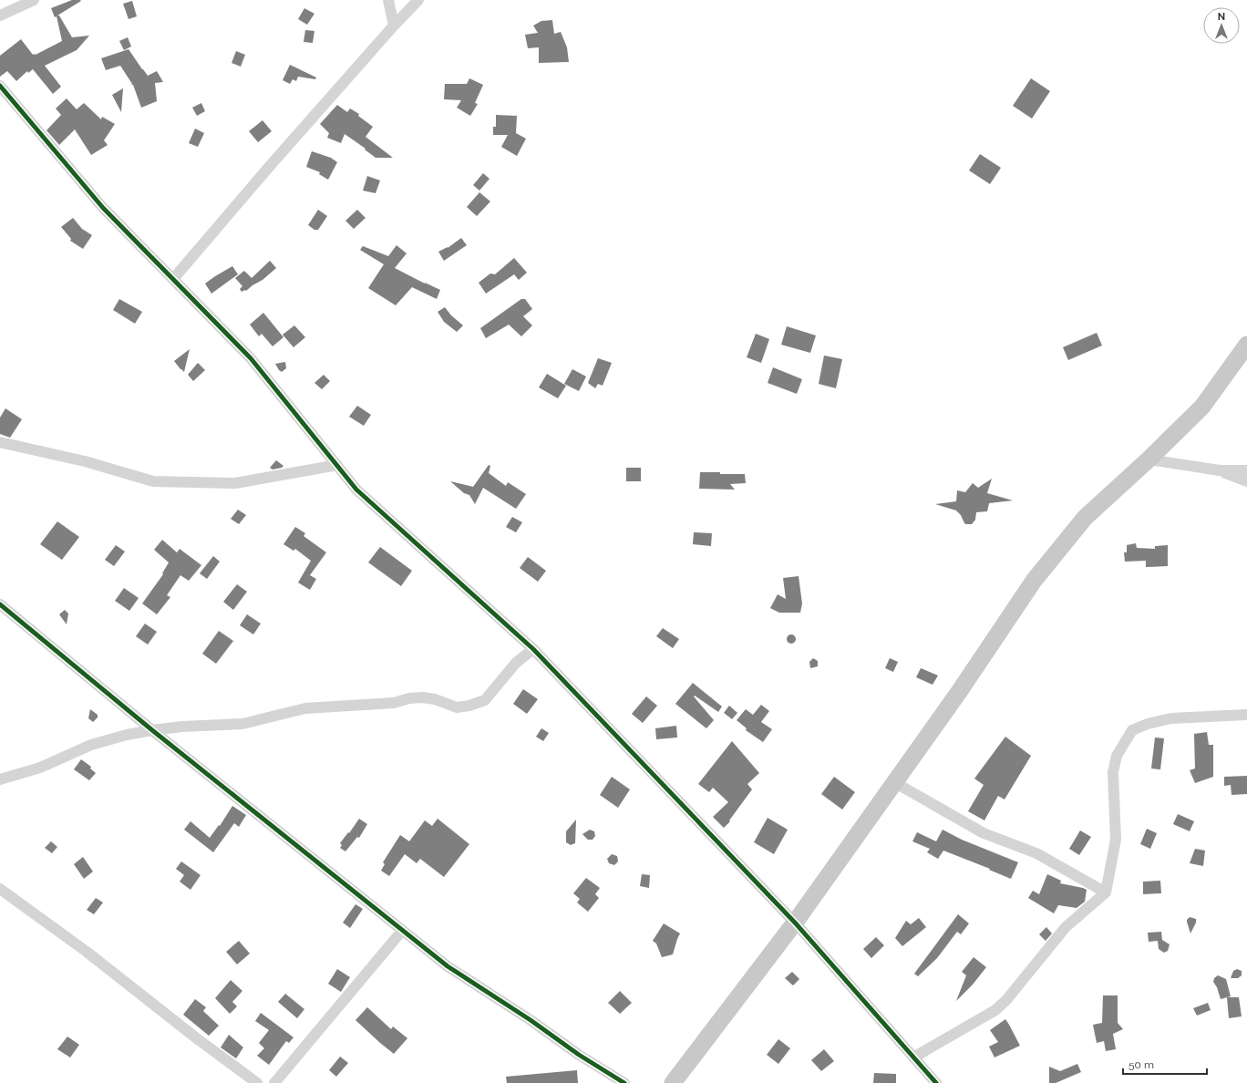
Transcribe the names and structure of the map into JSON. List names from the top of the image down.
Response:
{
  "scale_bar": "50 m",
  "north": "top"
}
